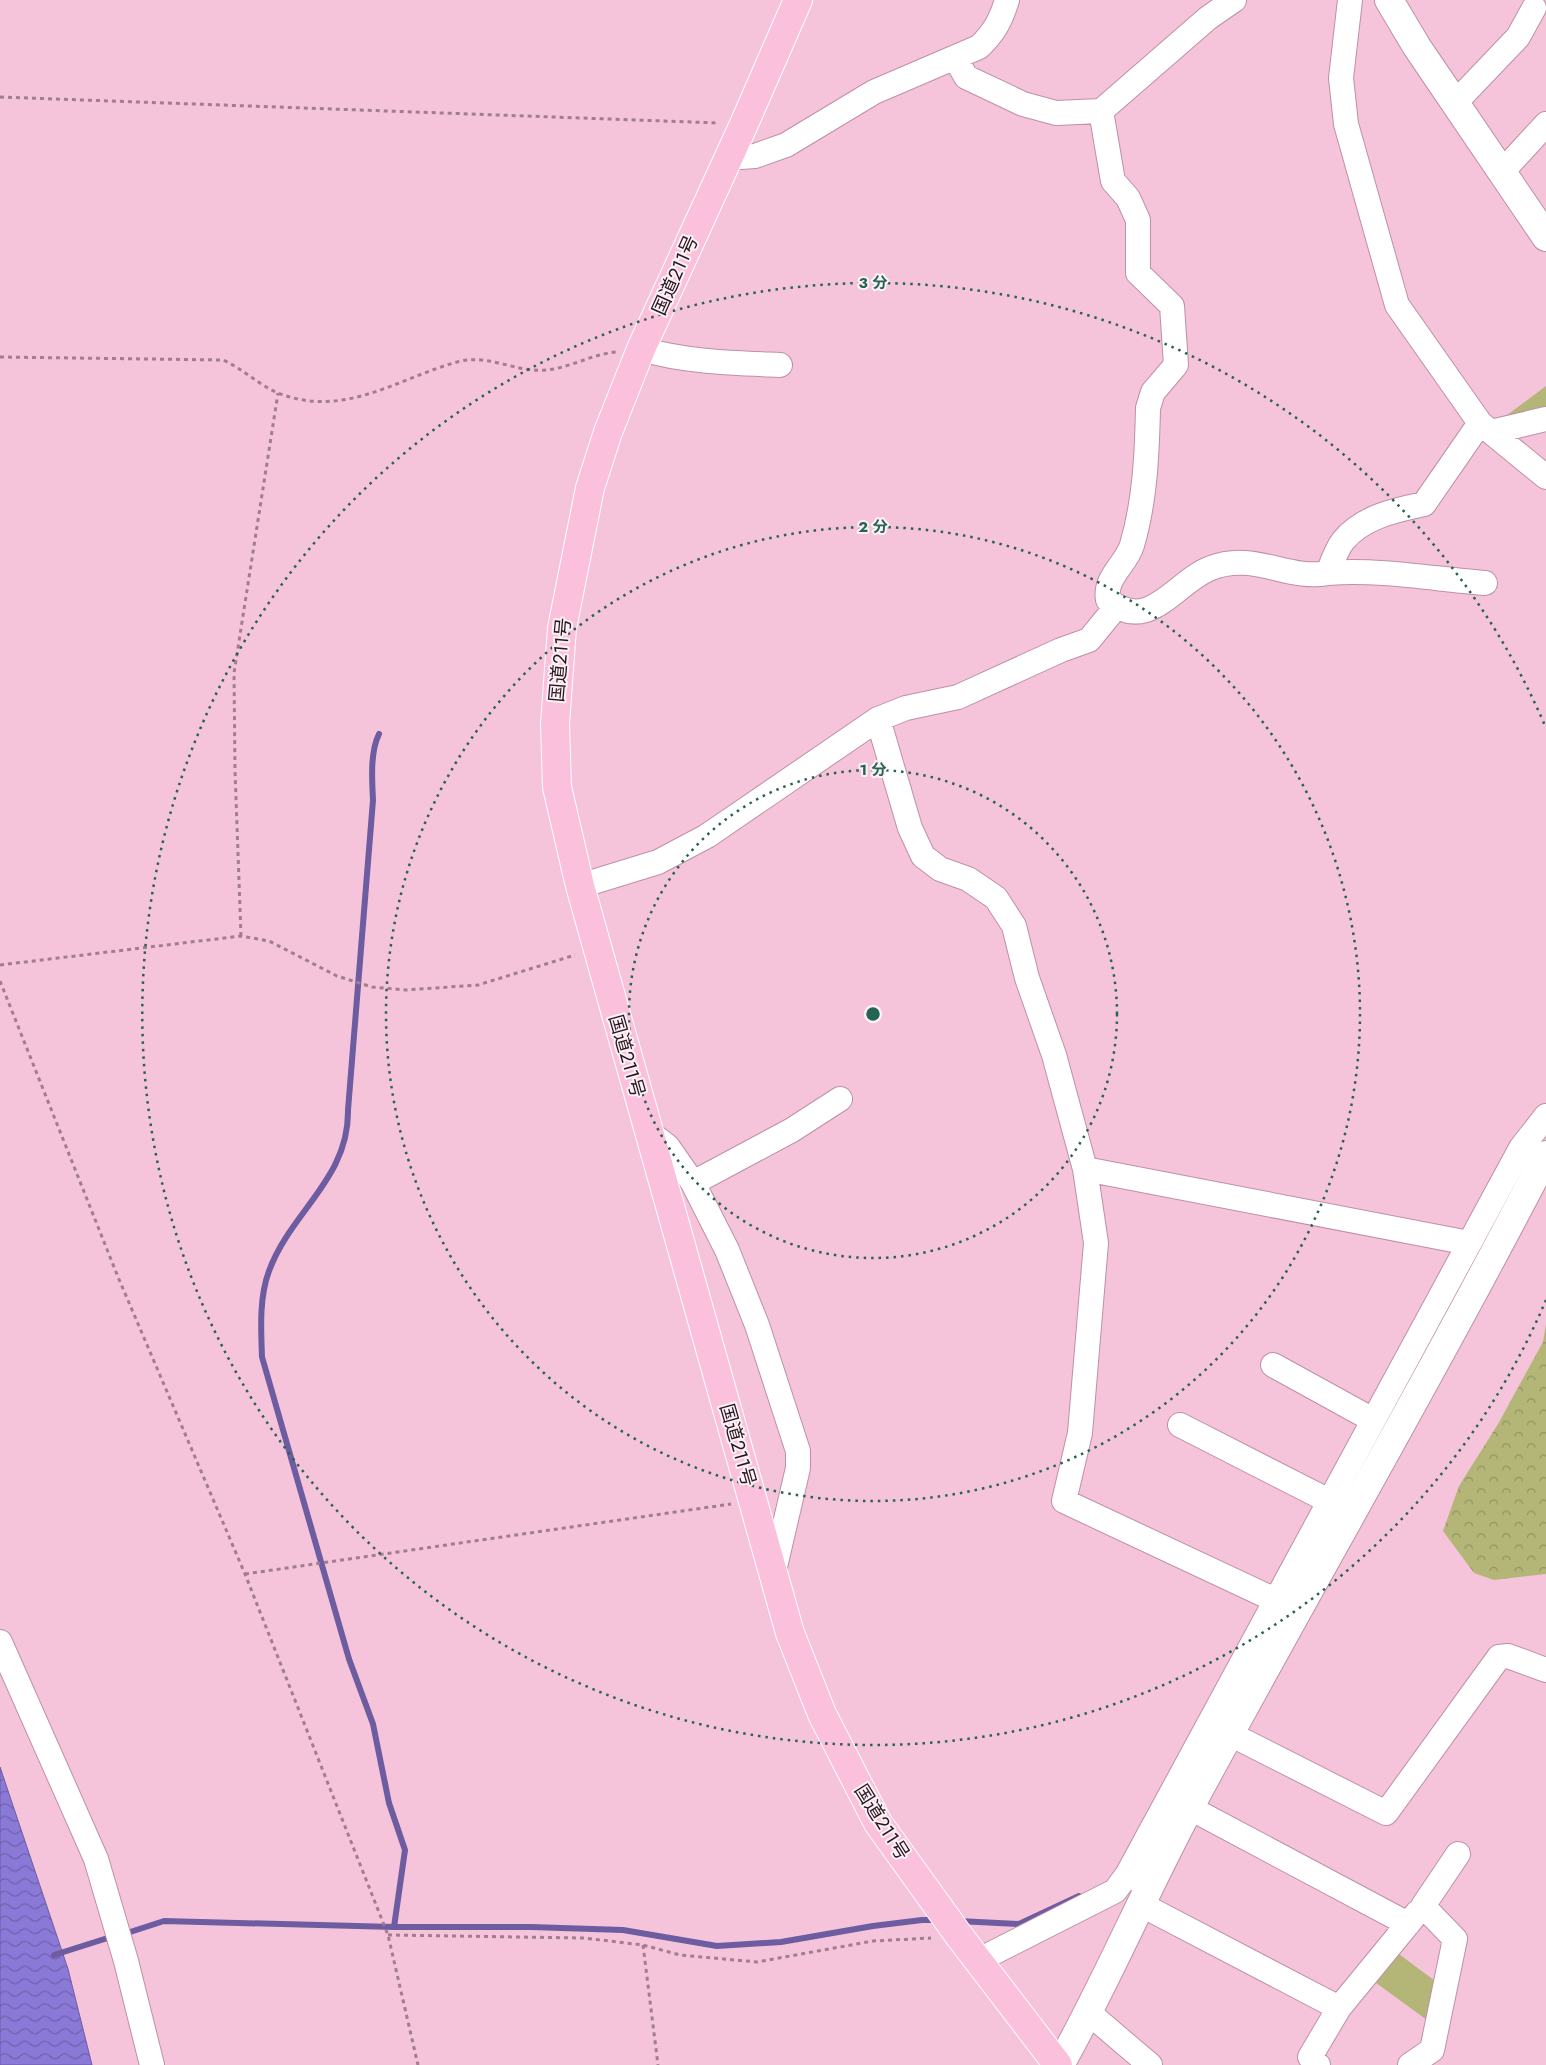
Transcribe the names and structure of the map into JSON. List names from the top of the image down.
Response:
{
  "streets": {
    "highway": ["国道211号"]
  },
  "rings": ["3 分", "2 分", "1 分"]
}
